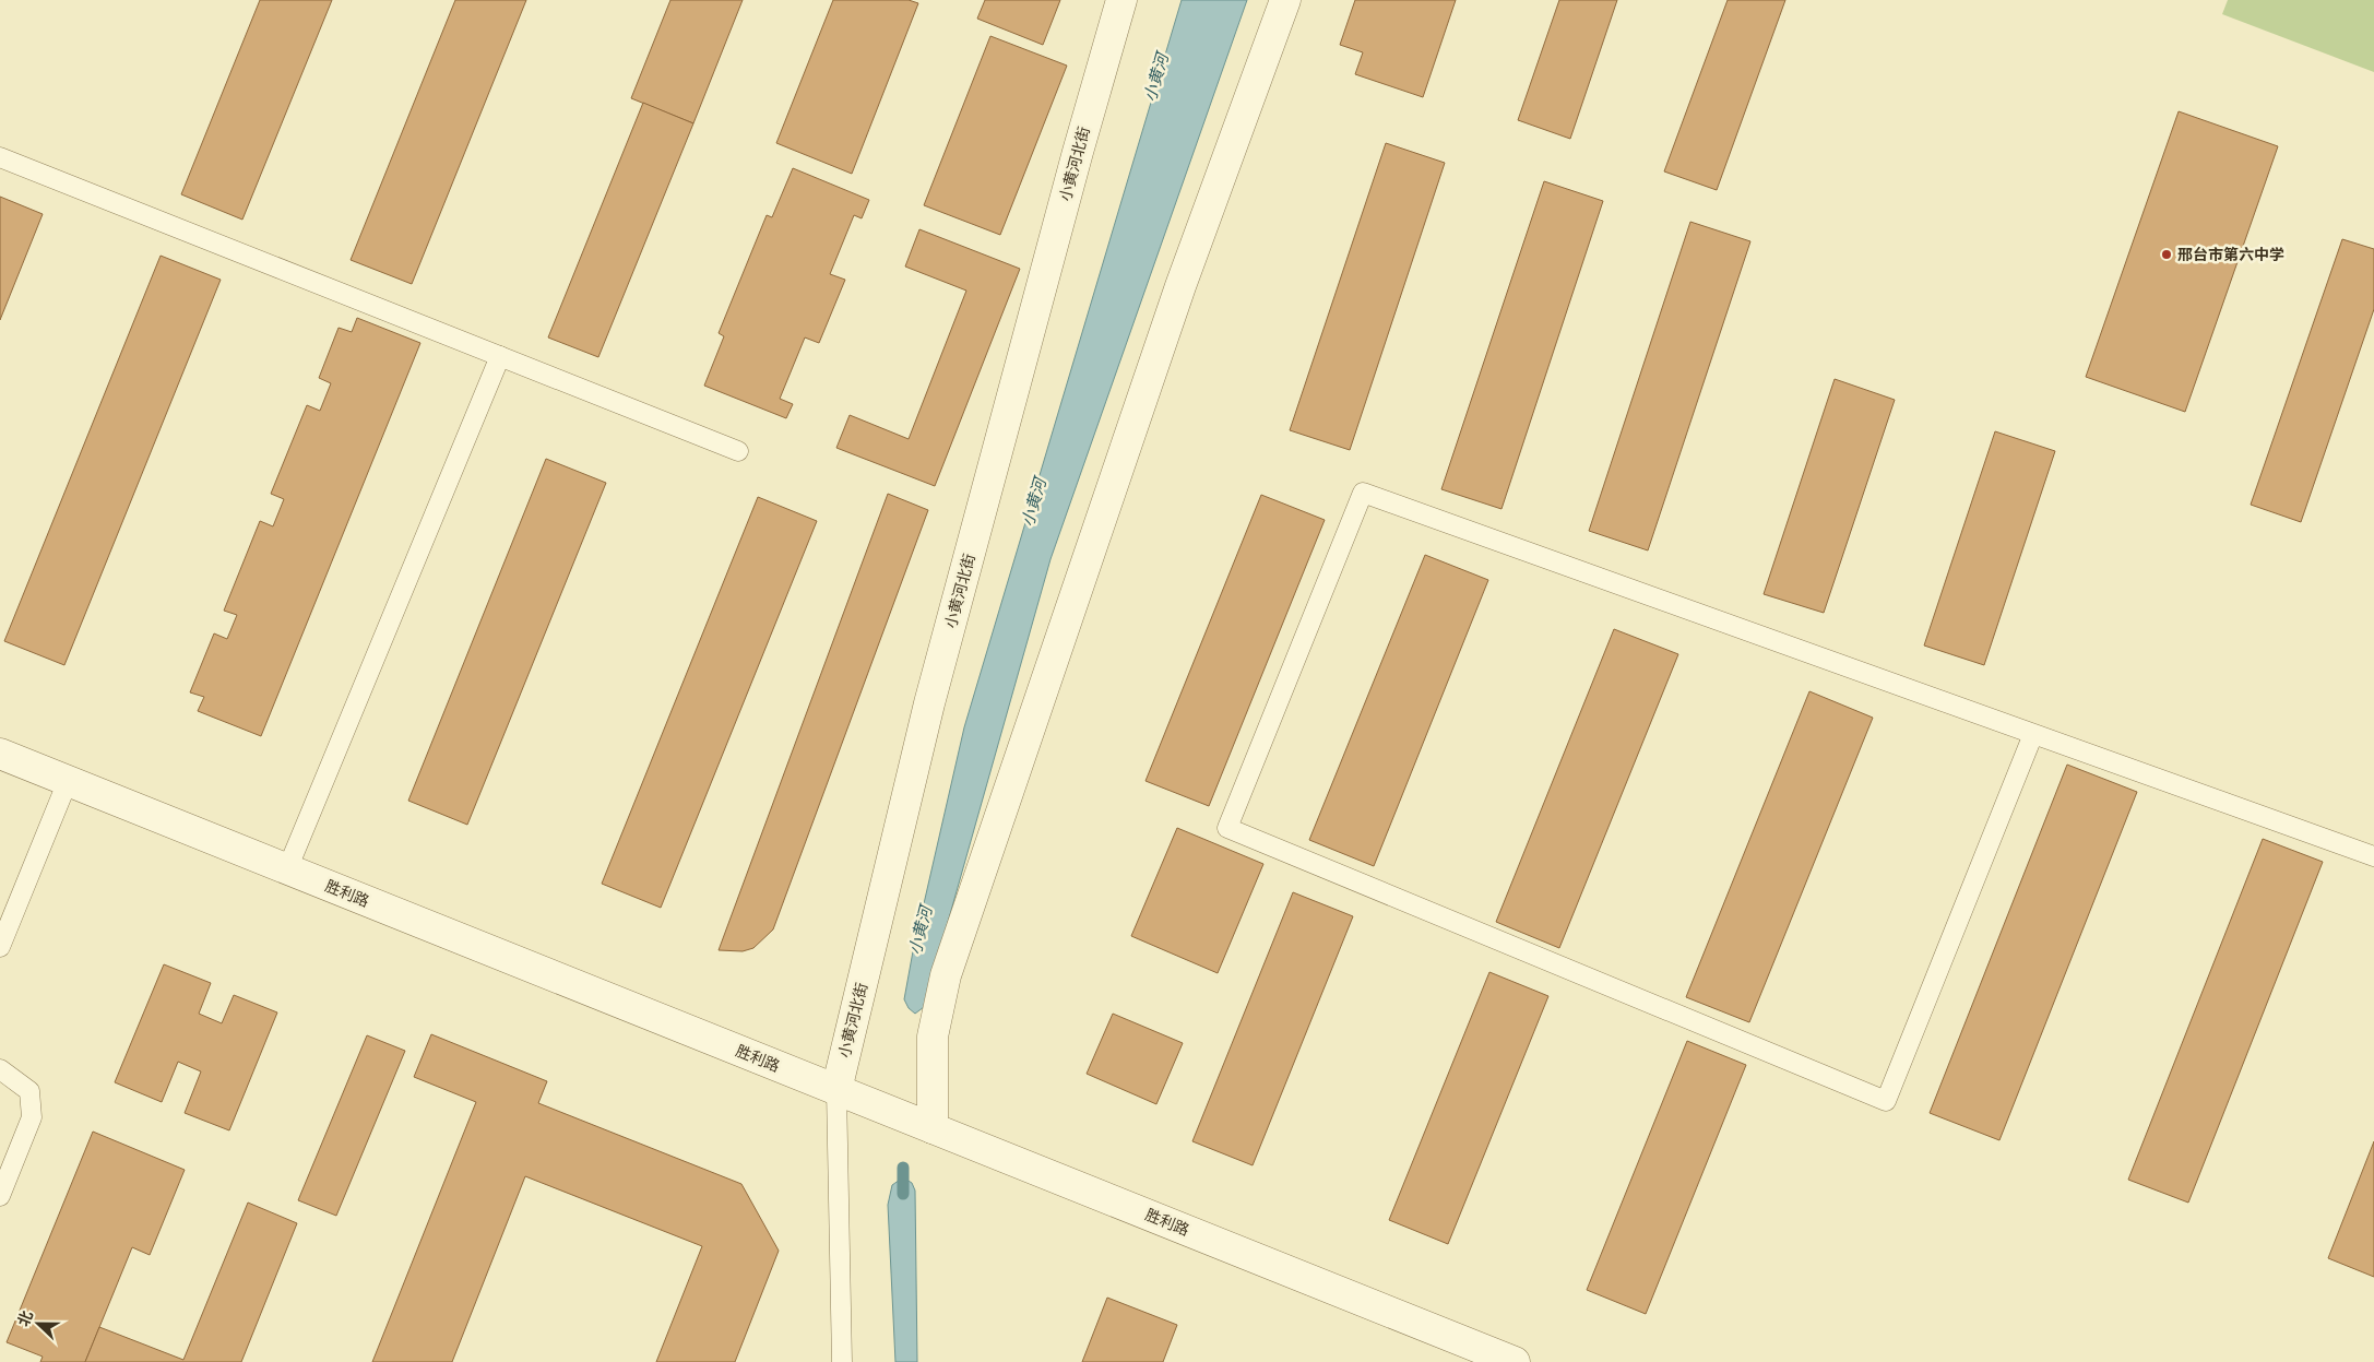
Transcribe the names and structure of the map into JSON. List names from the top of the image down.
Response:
{
  "streets": {
    "street": ["小黄河北街", "胜利路"]
  },
  "crossings": [
    ["小黄河北街", "胜利路"]
  ],
  "water": ["小黄河"],
  "places": ["邢台市第六中学"],
  "north": "left"
}
